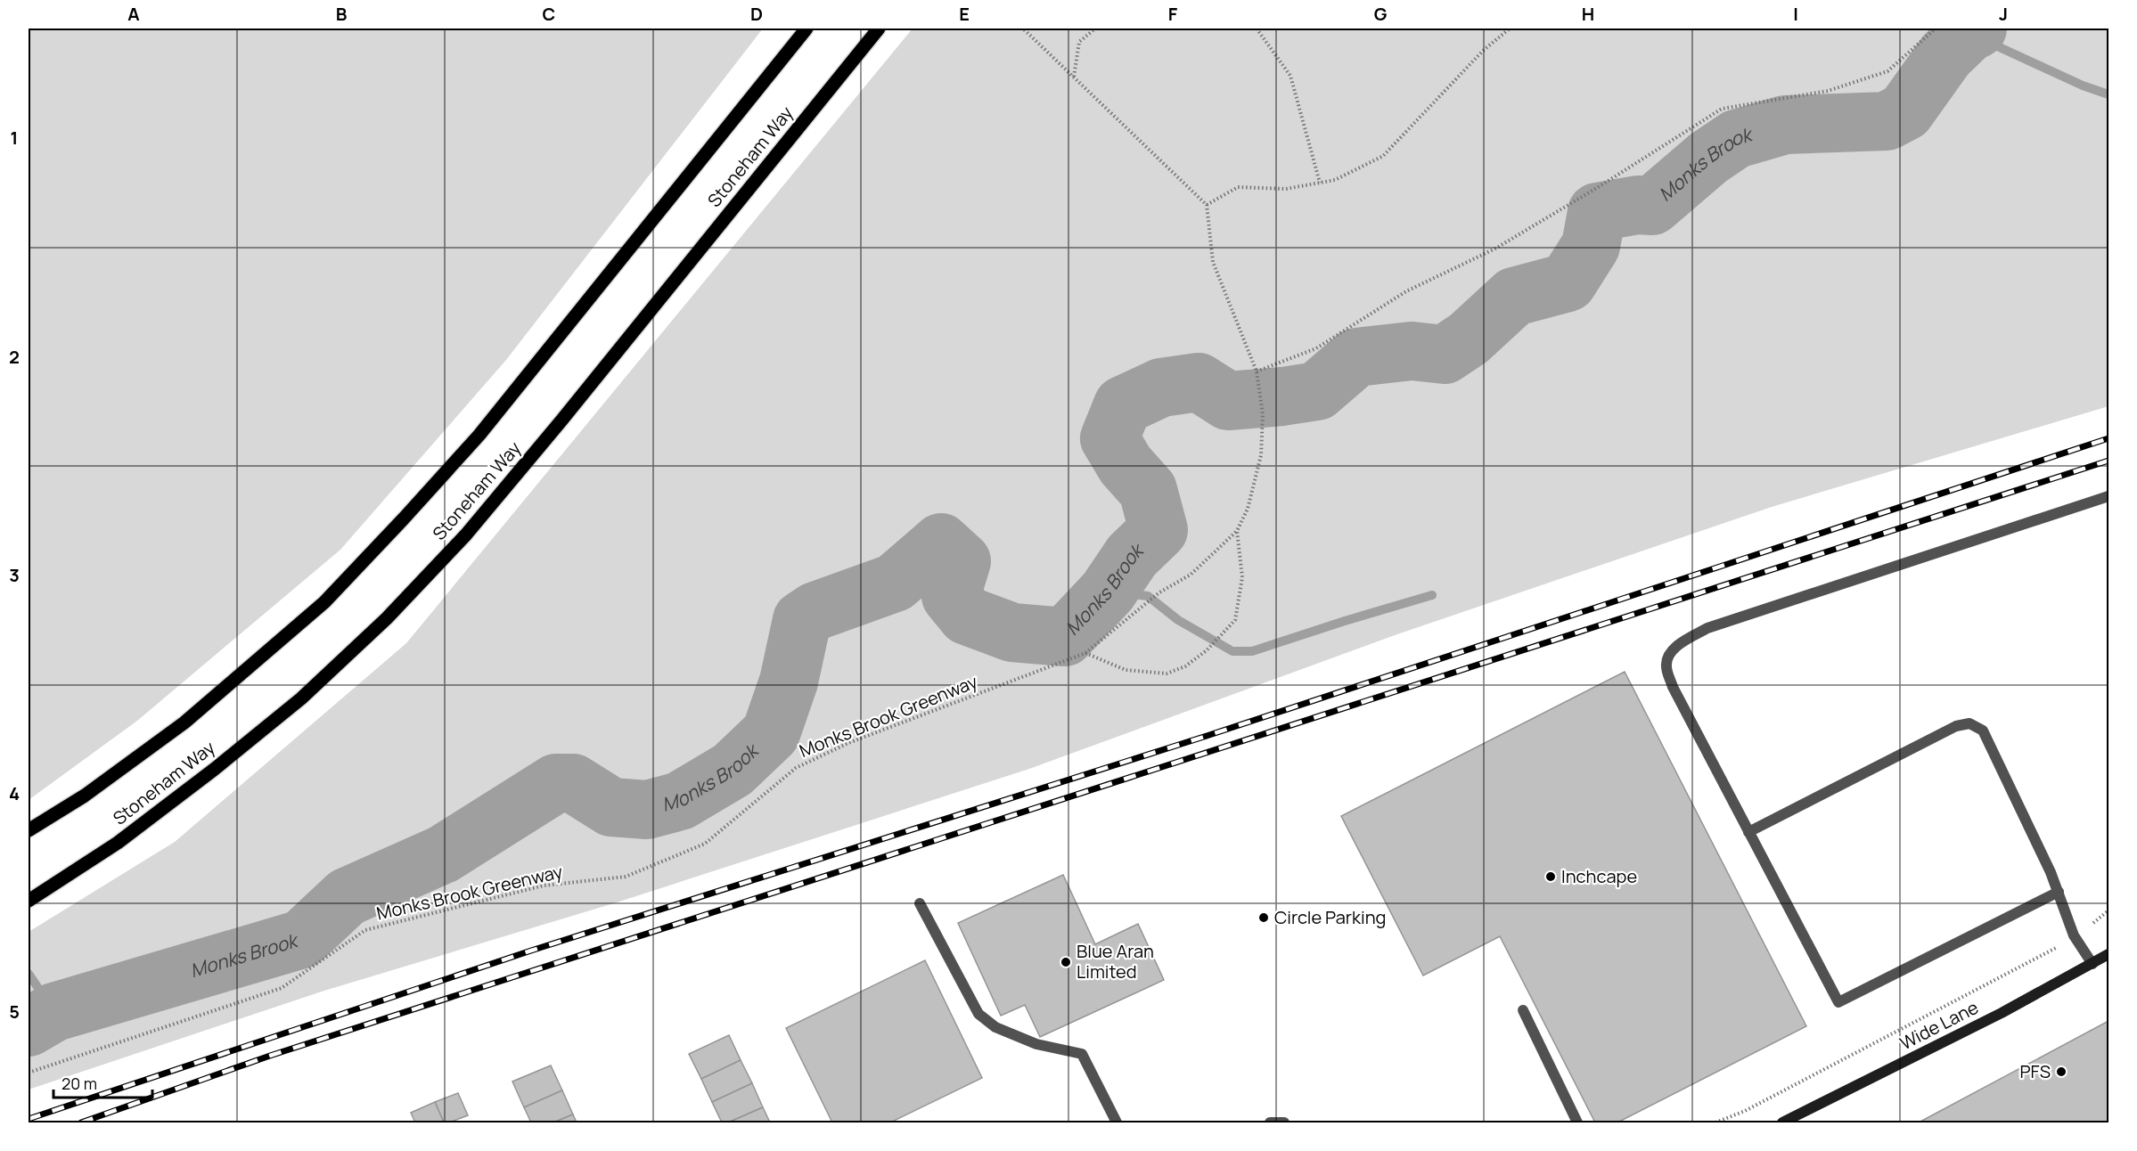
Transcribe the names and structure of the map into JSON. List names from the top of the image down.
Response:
{
  "streets": {
    "main road": ["Stoneham Way"],
    "street": ["Wide Lane"],
    "path": ["Monks Brook Greenway"]
  },
  "water": ["Monks Brook"],
  "places": [
    "Inchcape",
    "Circle Parking",
    "Blue Aran Limited",
    "PFS"
  ],
  "scale_bar": "20 m",
  "grid": {
    "columns": [
      "A",
      "B",
      "C",
      "D",
      "E",
      "F",
      "G",
      "H",
      "I",
      "J"
    ],
    "rows": [
      "1",
      "2",
      "3",
      "4",
      "5"
    ]
  }
}
